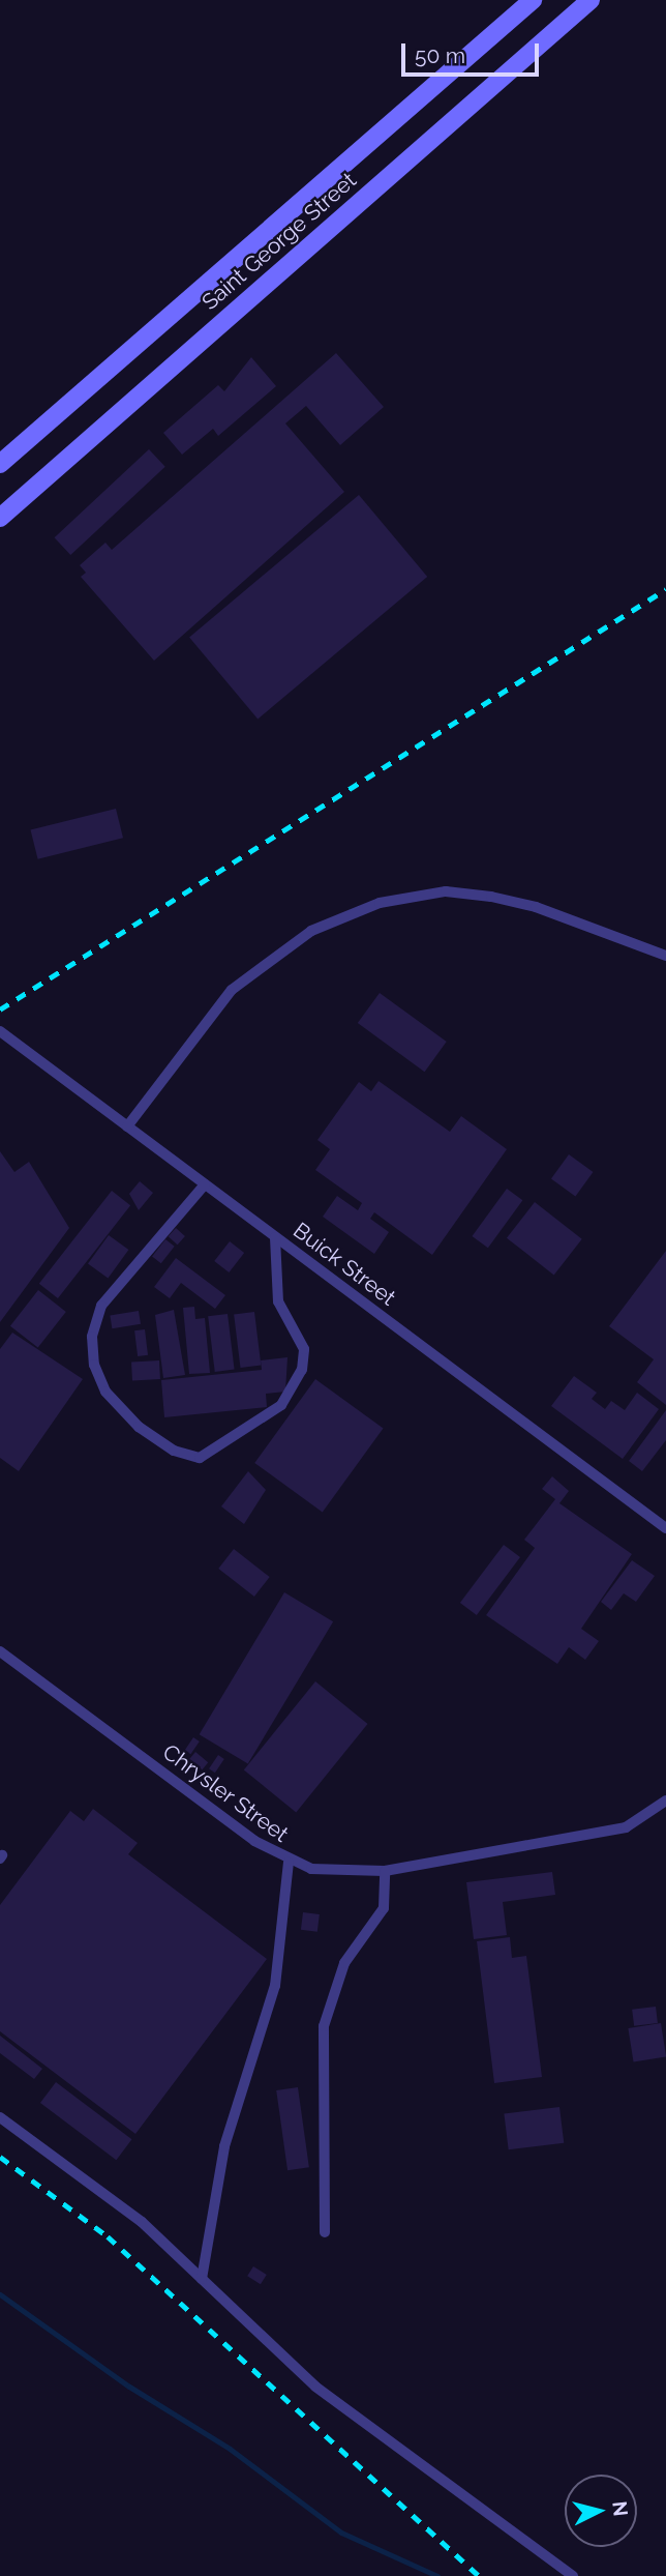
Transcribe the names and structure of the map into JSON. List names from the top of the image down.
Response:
{
  "streets": {
    "main road": ["Saint George Street"],
    "lane": ["Buick Street", "Chrysler Street"]
  },
  "scale_bar": "50 m",
  "north": "right"
}
